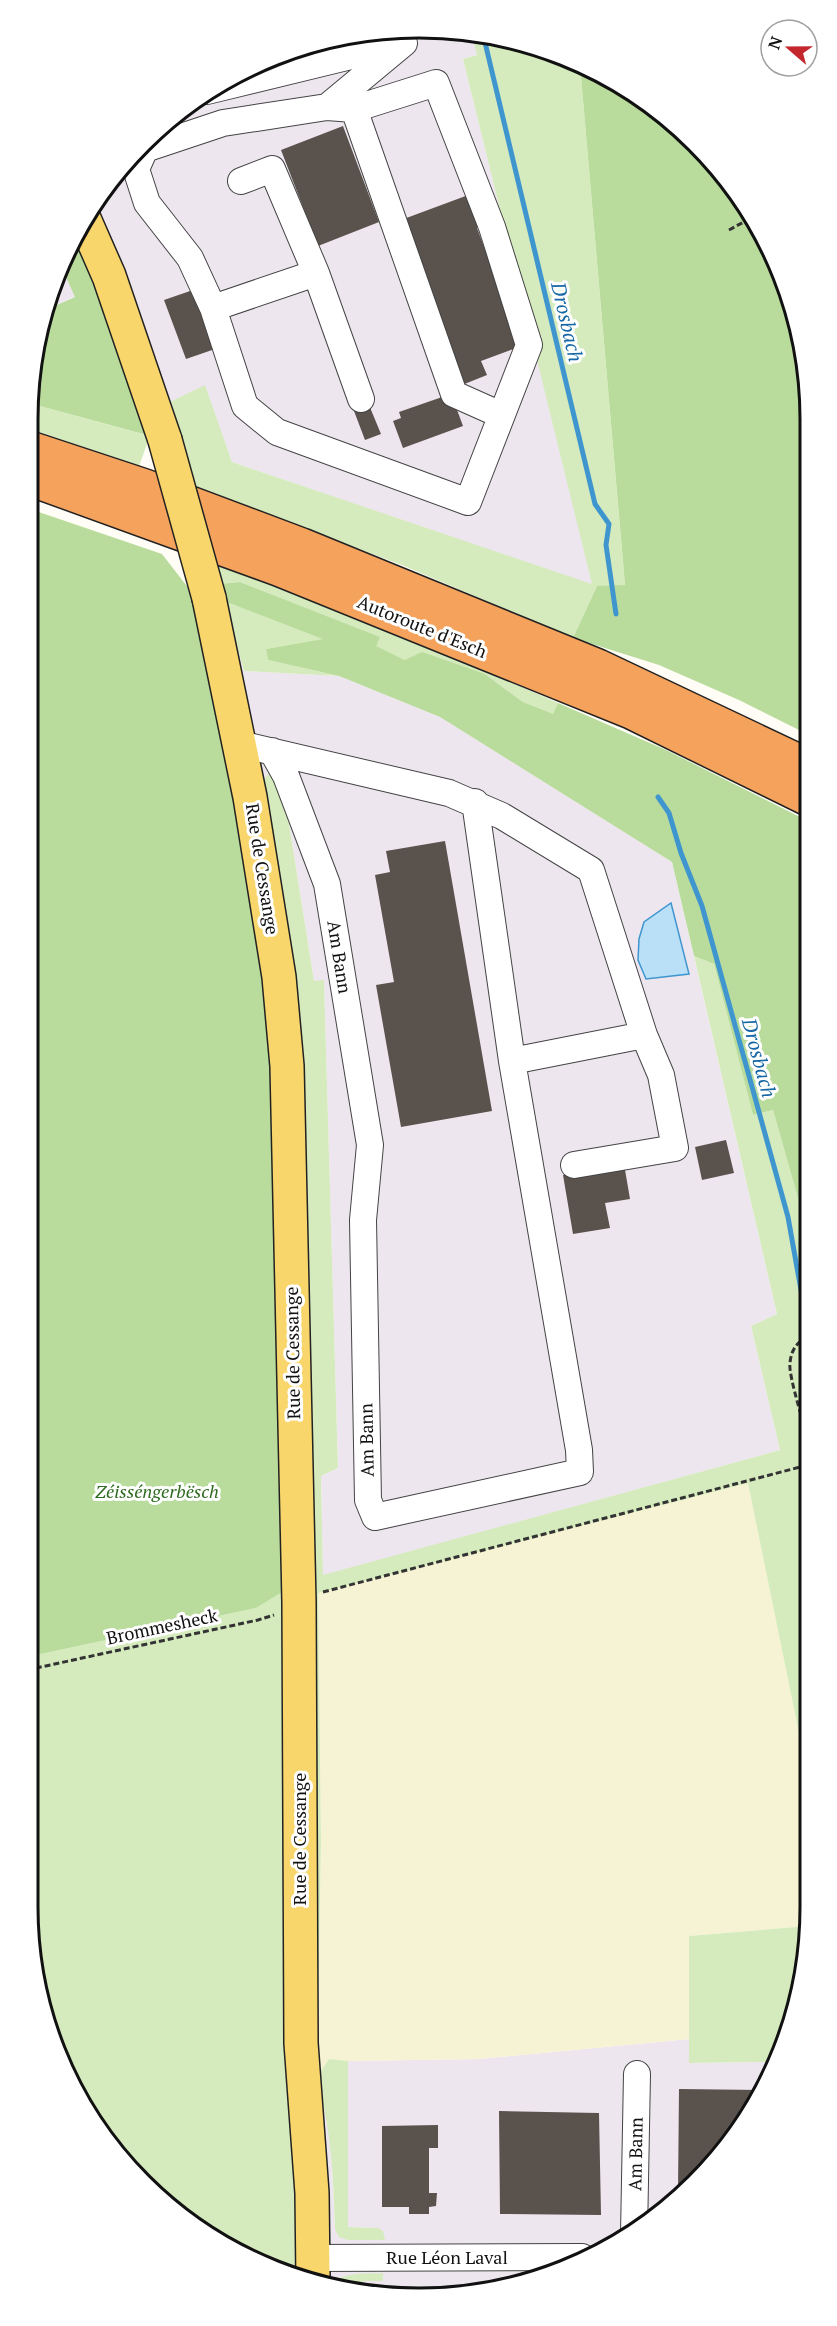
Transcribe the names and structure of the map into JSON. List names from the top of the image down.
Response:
{
  "streets": {
    "highway": ["Autoroute d'Esch"],
    "main road": ["Rue de Cessange"],
    "street": ["Am Bann", "Rue Léon Laval"],
    "path": ["Brommesheck"]
  },
  "crossings": [
    ["Rue de Cessange", "Brommesheck"],
    ["Rue de Cessange", "Rue Léon Laval"]
  ],
  "water": ["Drosbach"],
  "parks": ["Zéisséngerbësch"],
  "north": "left"
}
